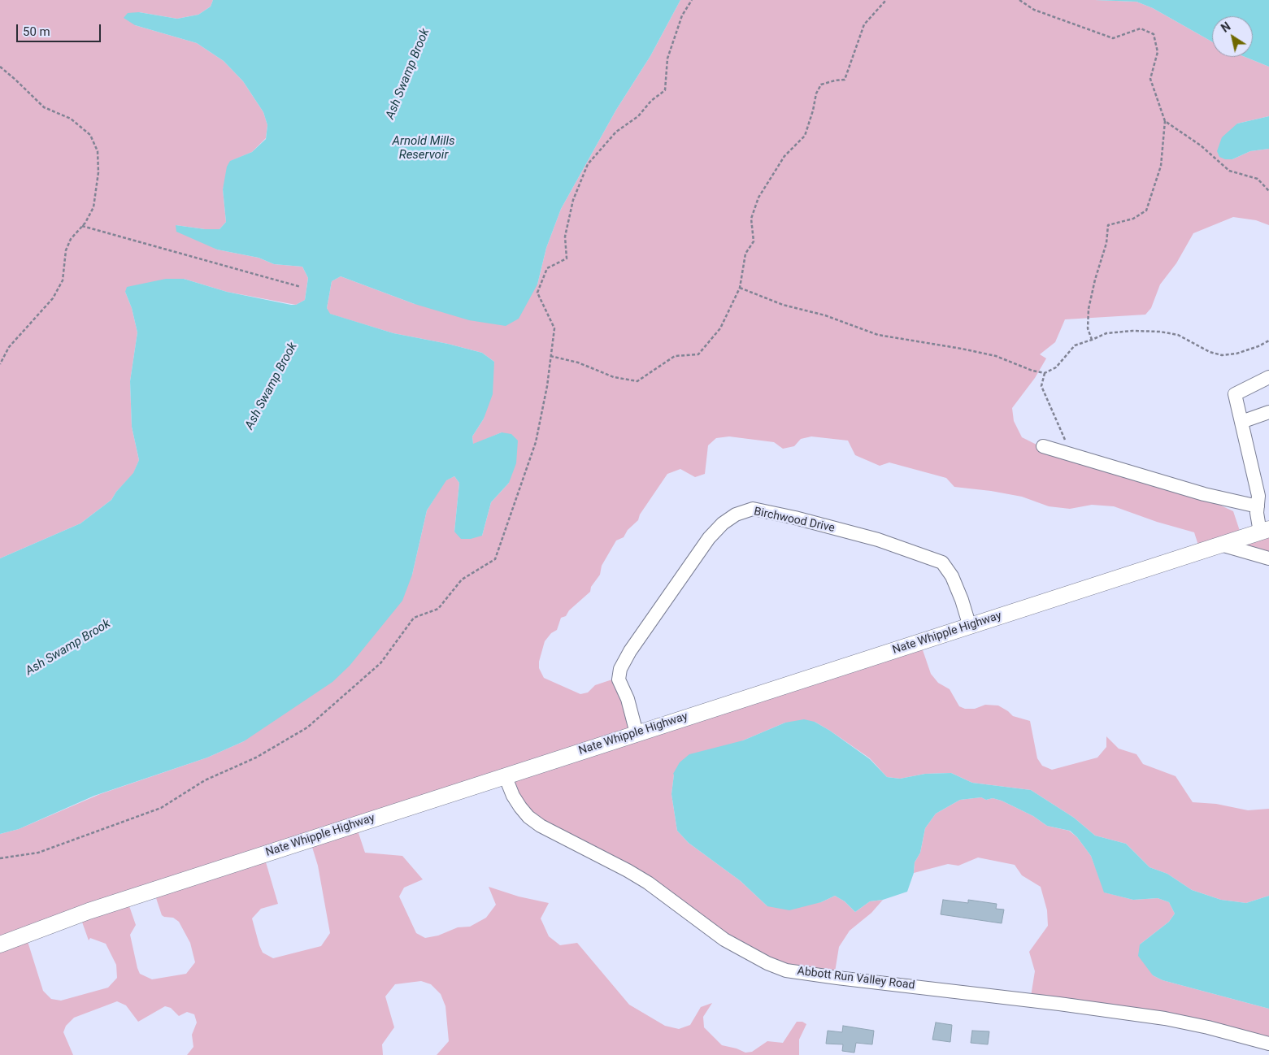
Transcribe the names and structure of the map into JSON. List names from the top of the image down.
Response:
{
  "streets": {
    "main road": ["Nate Whipple Highway"],
    "street": ["Birchwood Drive", "Abbott Run Valley Road"]
  },
  "crossings": [
    ["Birchwood Drive", "Nate Whipple Highway"],
    ["Nate Whipple Highway", "Abbott Run Valley Road"]
  ],
  "water": ["Ash Swamp Brook", "Arnold Mills Reservoir"],
  "scale_bar": "50 m",
  "north": "top left"
}
